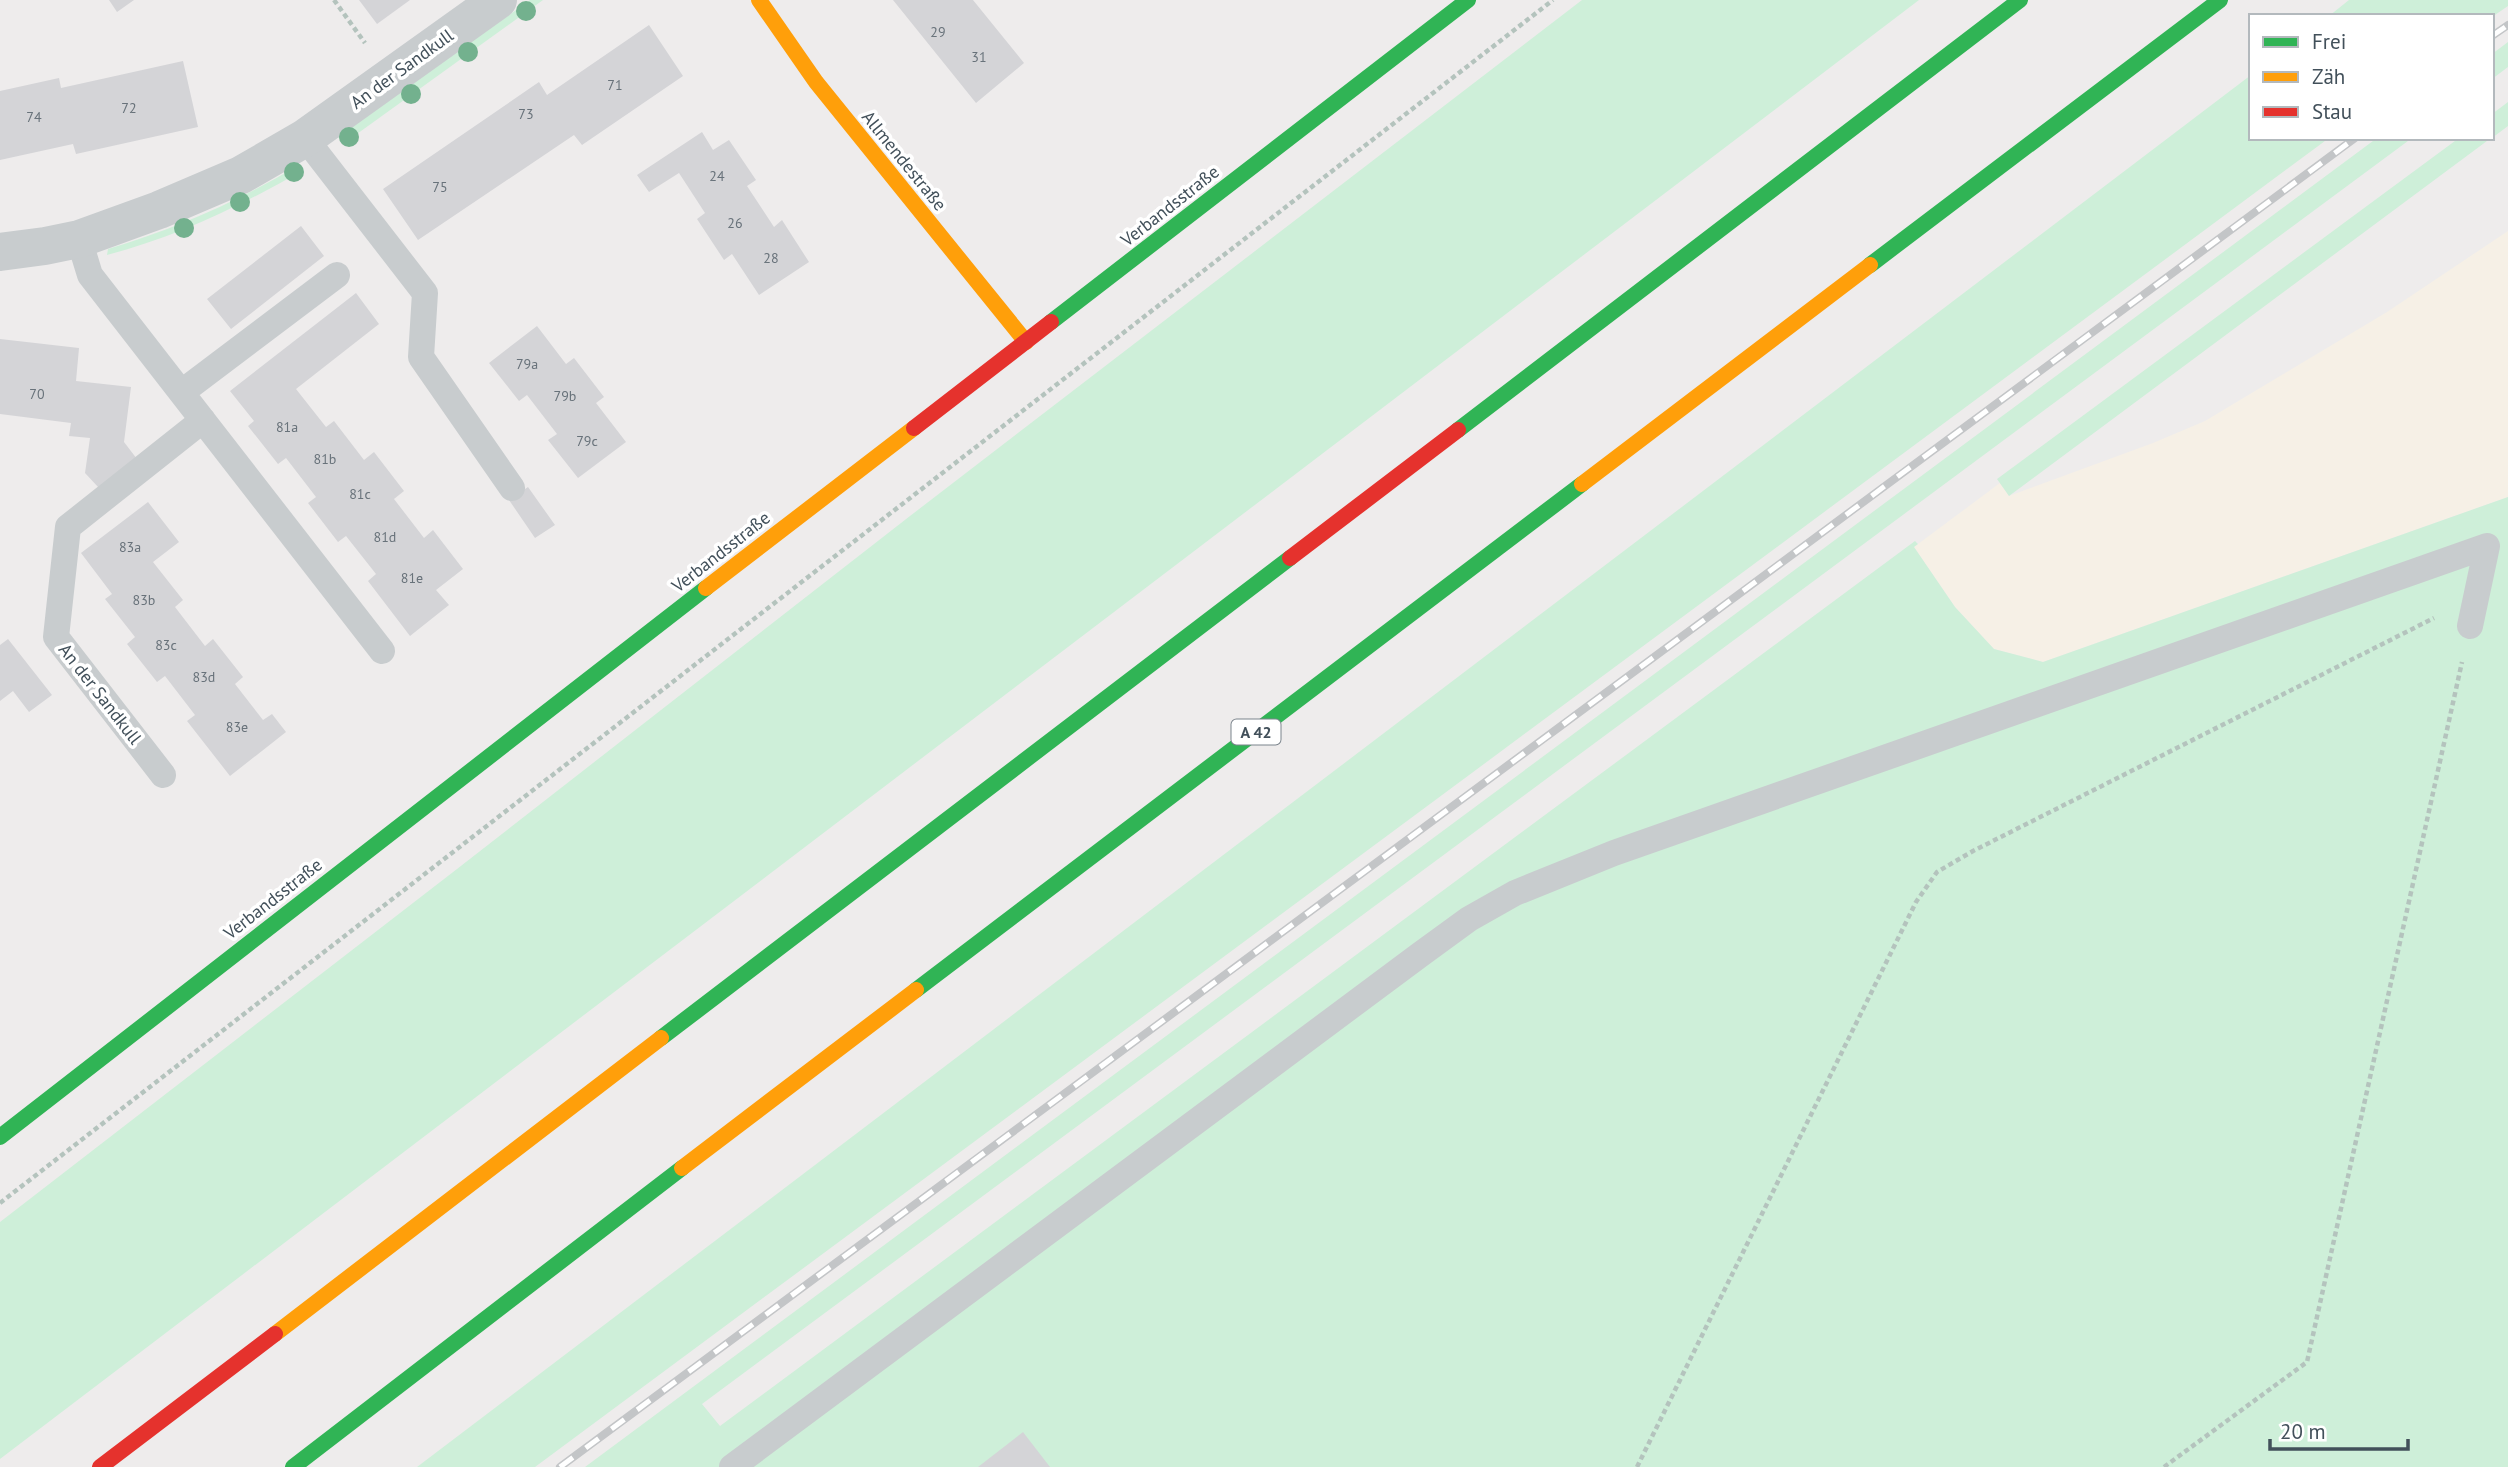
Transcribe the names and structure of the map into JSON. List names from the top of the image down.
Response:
{
  "streets": {
    "main road": ["Allmendestraße", "Verbandsstraße", "A 42"],
    "street": ["An der Sandkull"]
  },
  "crossings": [
    ["Allmendestraße", "Verbandsstraße"]
  ],
  "house_numbers": [
    "29",
    "31",
    "71",
    "72",
    "73",
    "74",
    "24",
    "75",
    "26",
    "28",
    "79a",
    "70",
    "79b",
    "81a",
    "79c",
    "81b",
    "81c",
    "81d",
    "83a",
    "81e",
    "83b",
    "83c",
    "83d",
    "83e"
  ],
  "legend": ["Frei", "Zäh", "Stau"],
  "scale_bar": "20 m"
}
